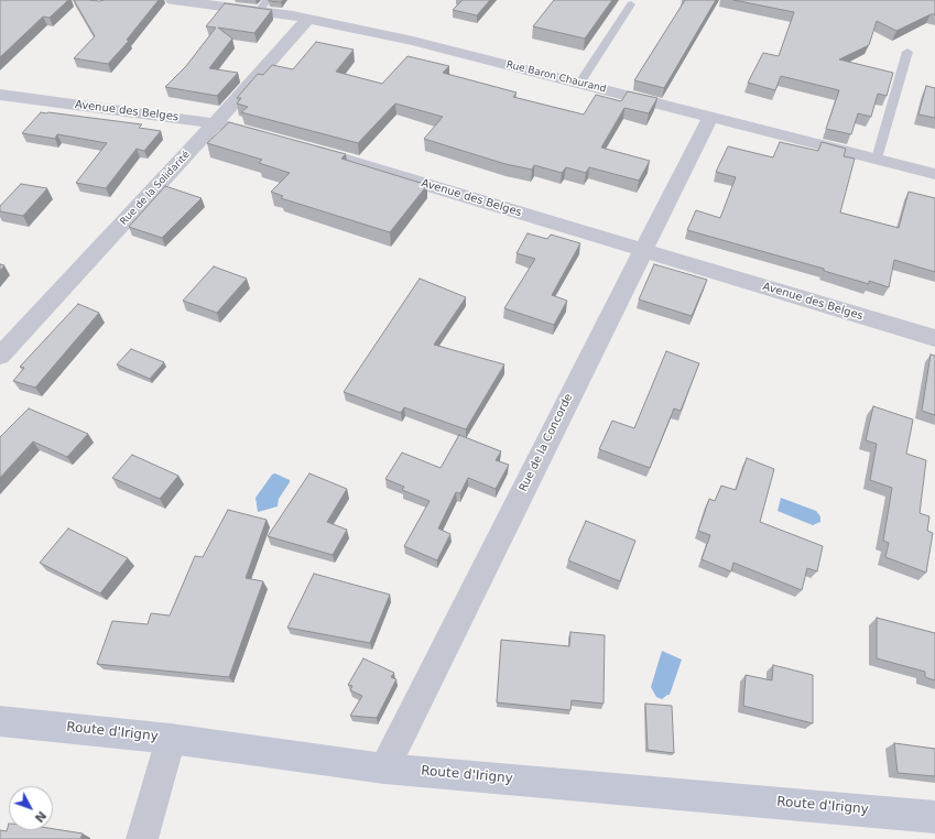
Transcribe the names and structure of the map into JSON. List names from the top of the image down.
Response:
{
  "streets": {
    "street": [
      "Rue Baron Chaurand",
      "Avenue des Belges",
      "Rue de la Solidarité",
      "Rue de la Concorde",
      "Route d'Irigny"
    ]
  },
  "crossings": [
    ["Rue Baron Chaurand", "Rue de la Solidarité"],
    ["Rue Baron Chaurand", "Rue de la Concorde"],
    ["Avenue des Belges", "Rue de la Solidarité"],
    ["Avenue des Belges", "Rue de la Concorde"],
    ["Rue de la Concorde", "Route d'Irigny"]
  ],
  "north": "bottom right"
}
